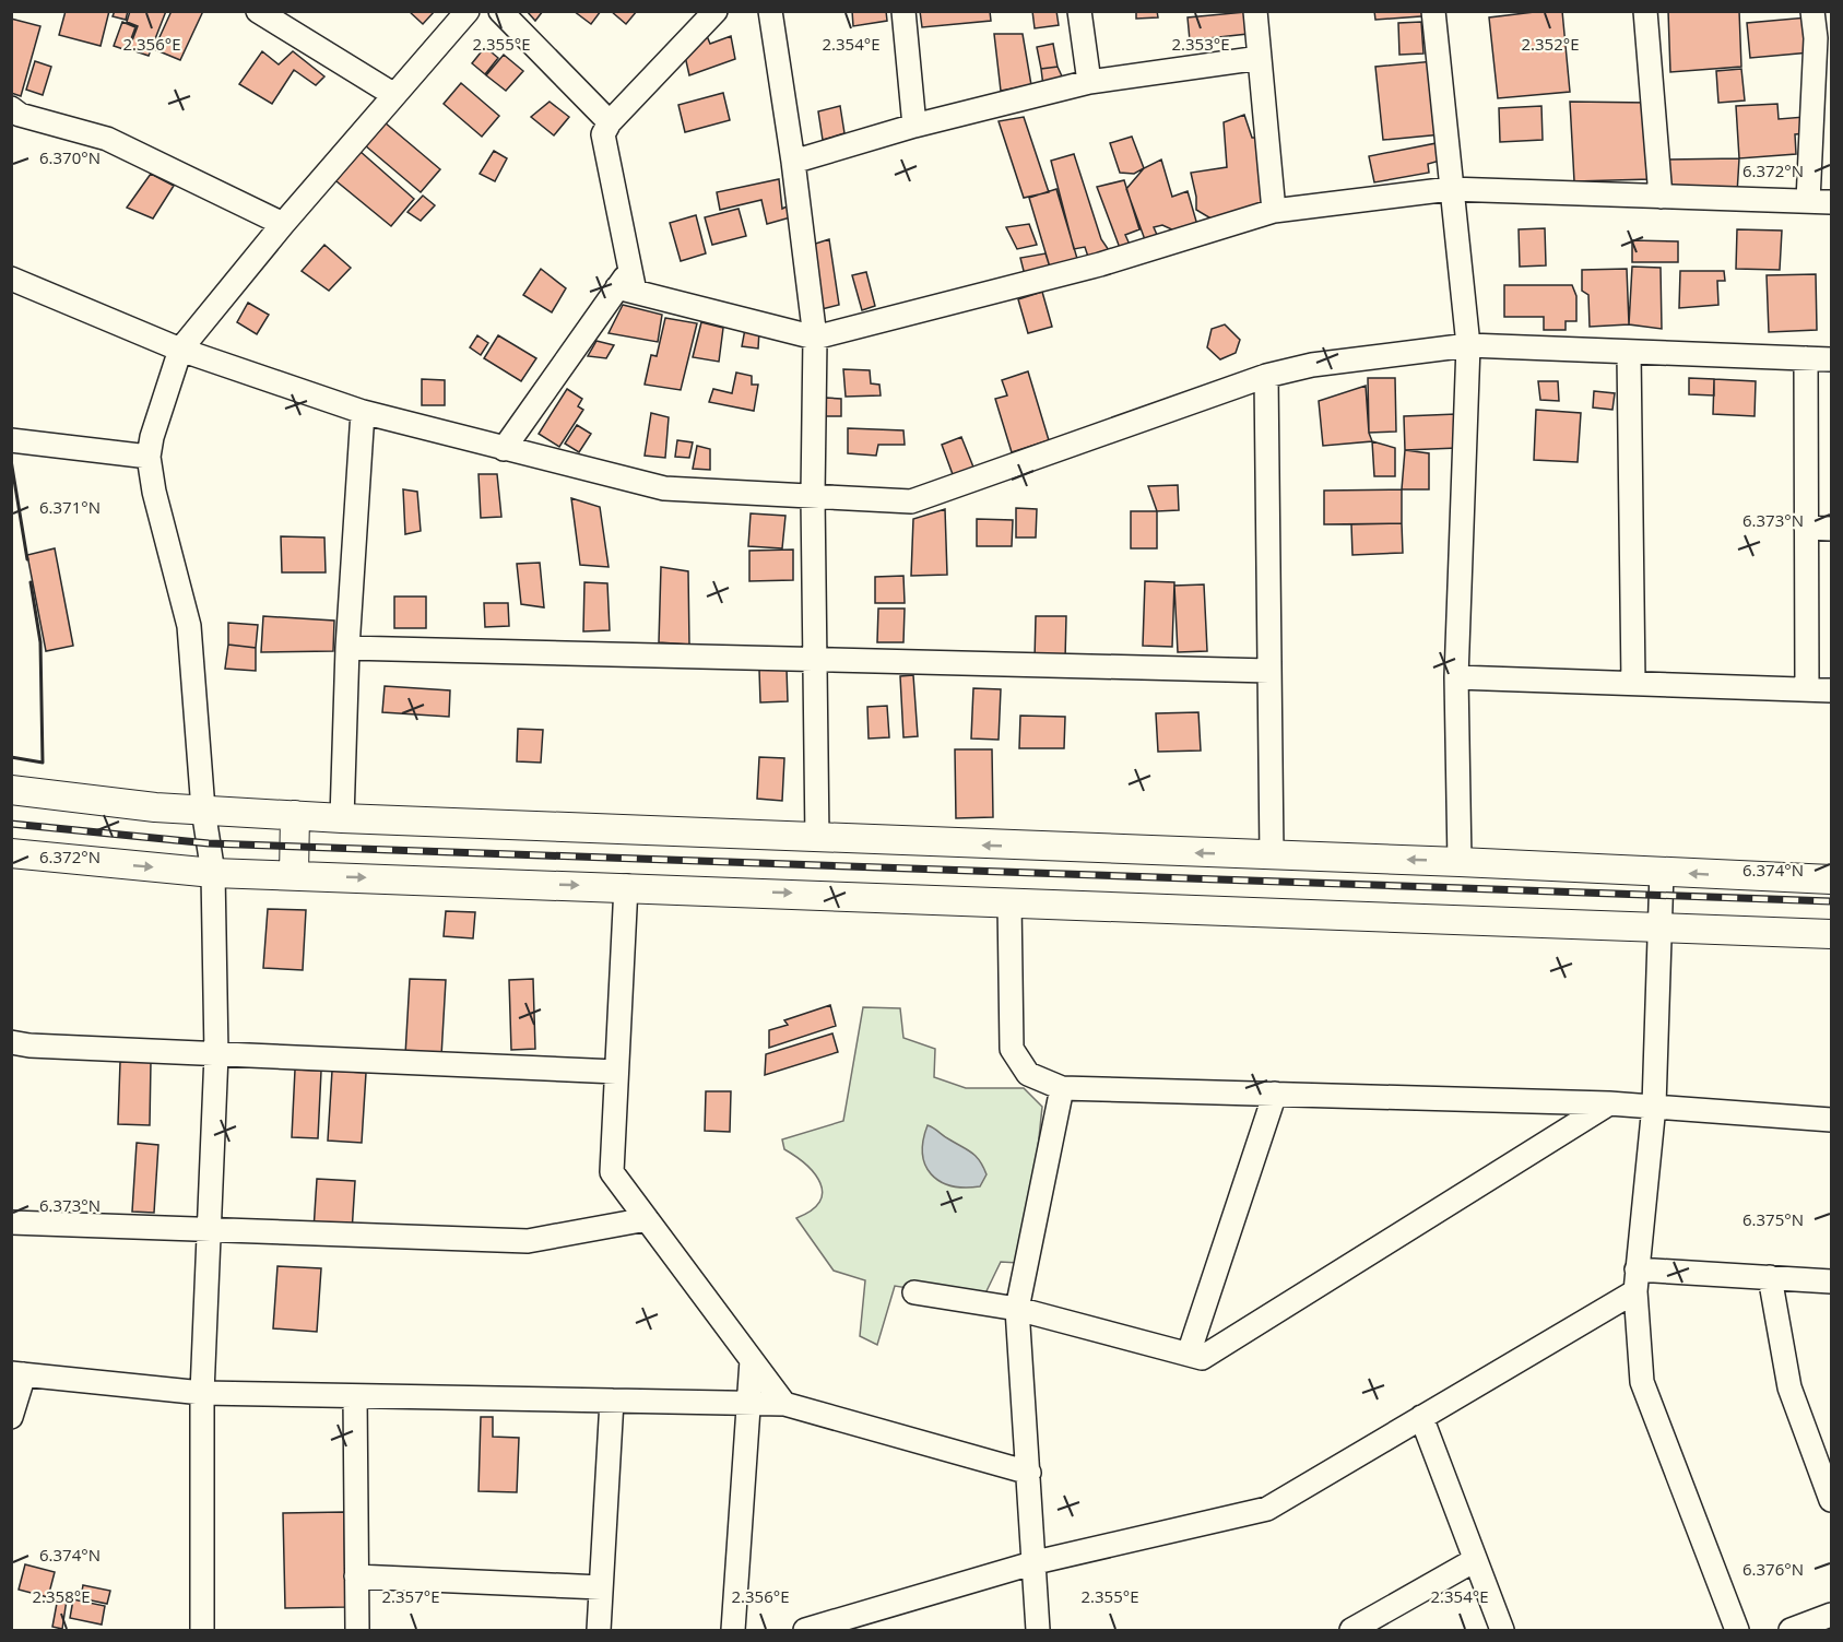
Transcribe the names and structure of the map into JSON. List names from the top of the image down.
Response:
{
  "coordinates": [
    "2.356°E",
    "2.355°E",
    "2.354°E",
    "2.353°E",
    "2.352°E",
    "6.370°N",
    "6.372°N",
    "6.371°N",
    "6.373°N",
    "6.374°N",
    "6.375°N",
    "6.376°N",
    "2.358°E",
    "2.357°E"
  ]
}
